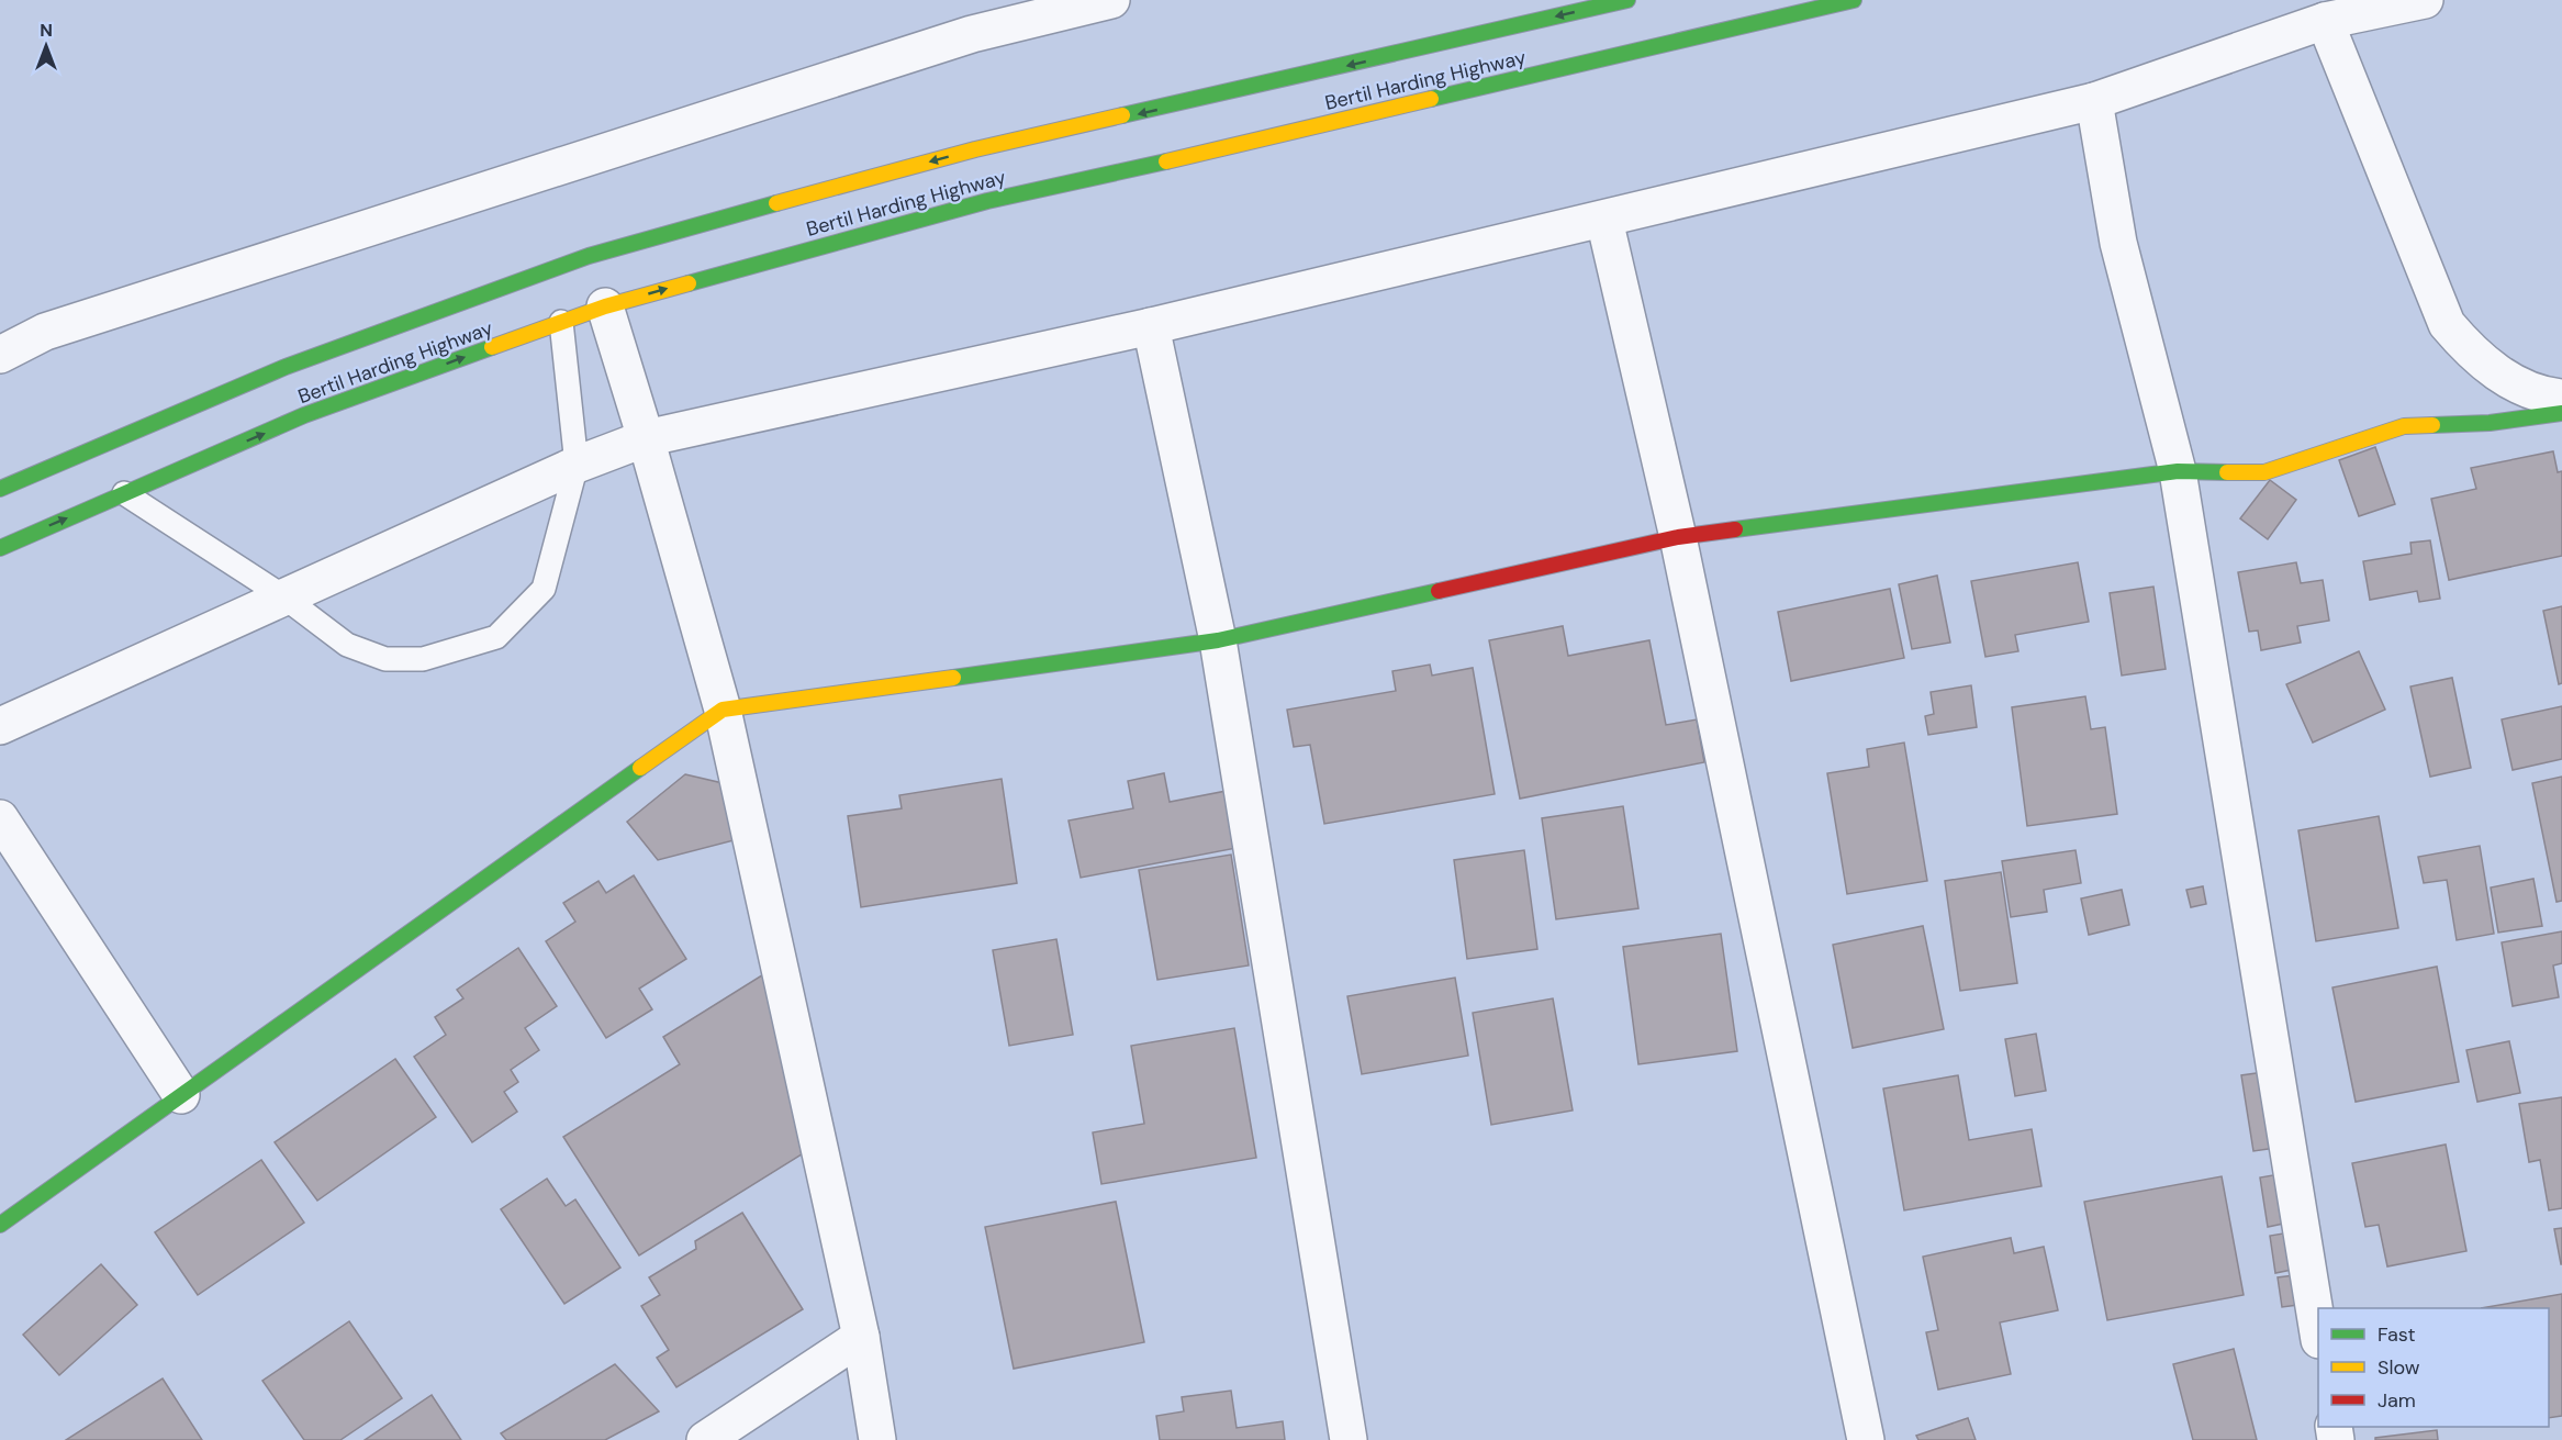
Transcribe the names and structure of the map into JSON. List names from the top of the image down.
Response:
{
  "streets": {
    "main road": ["Bertil Harding Highway"]
  },
  "legend": ["Fast", "Slow", "Jam"],
  "north": "top"
}
